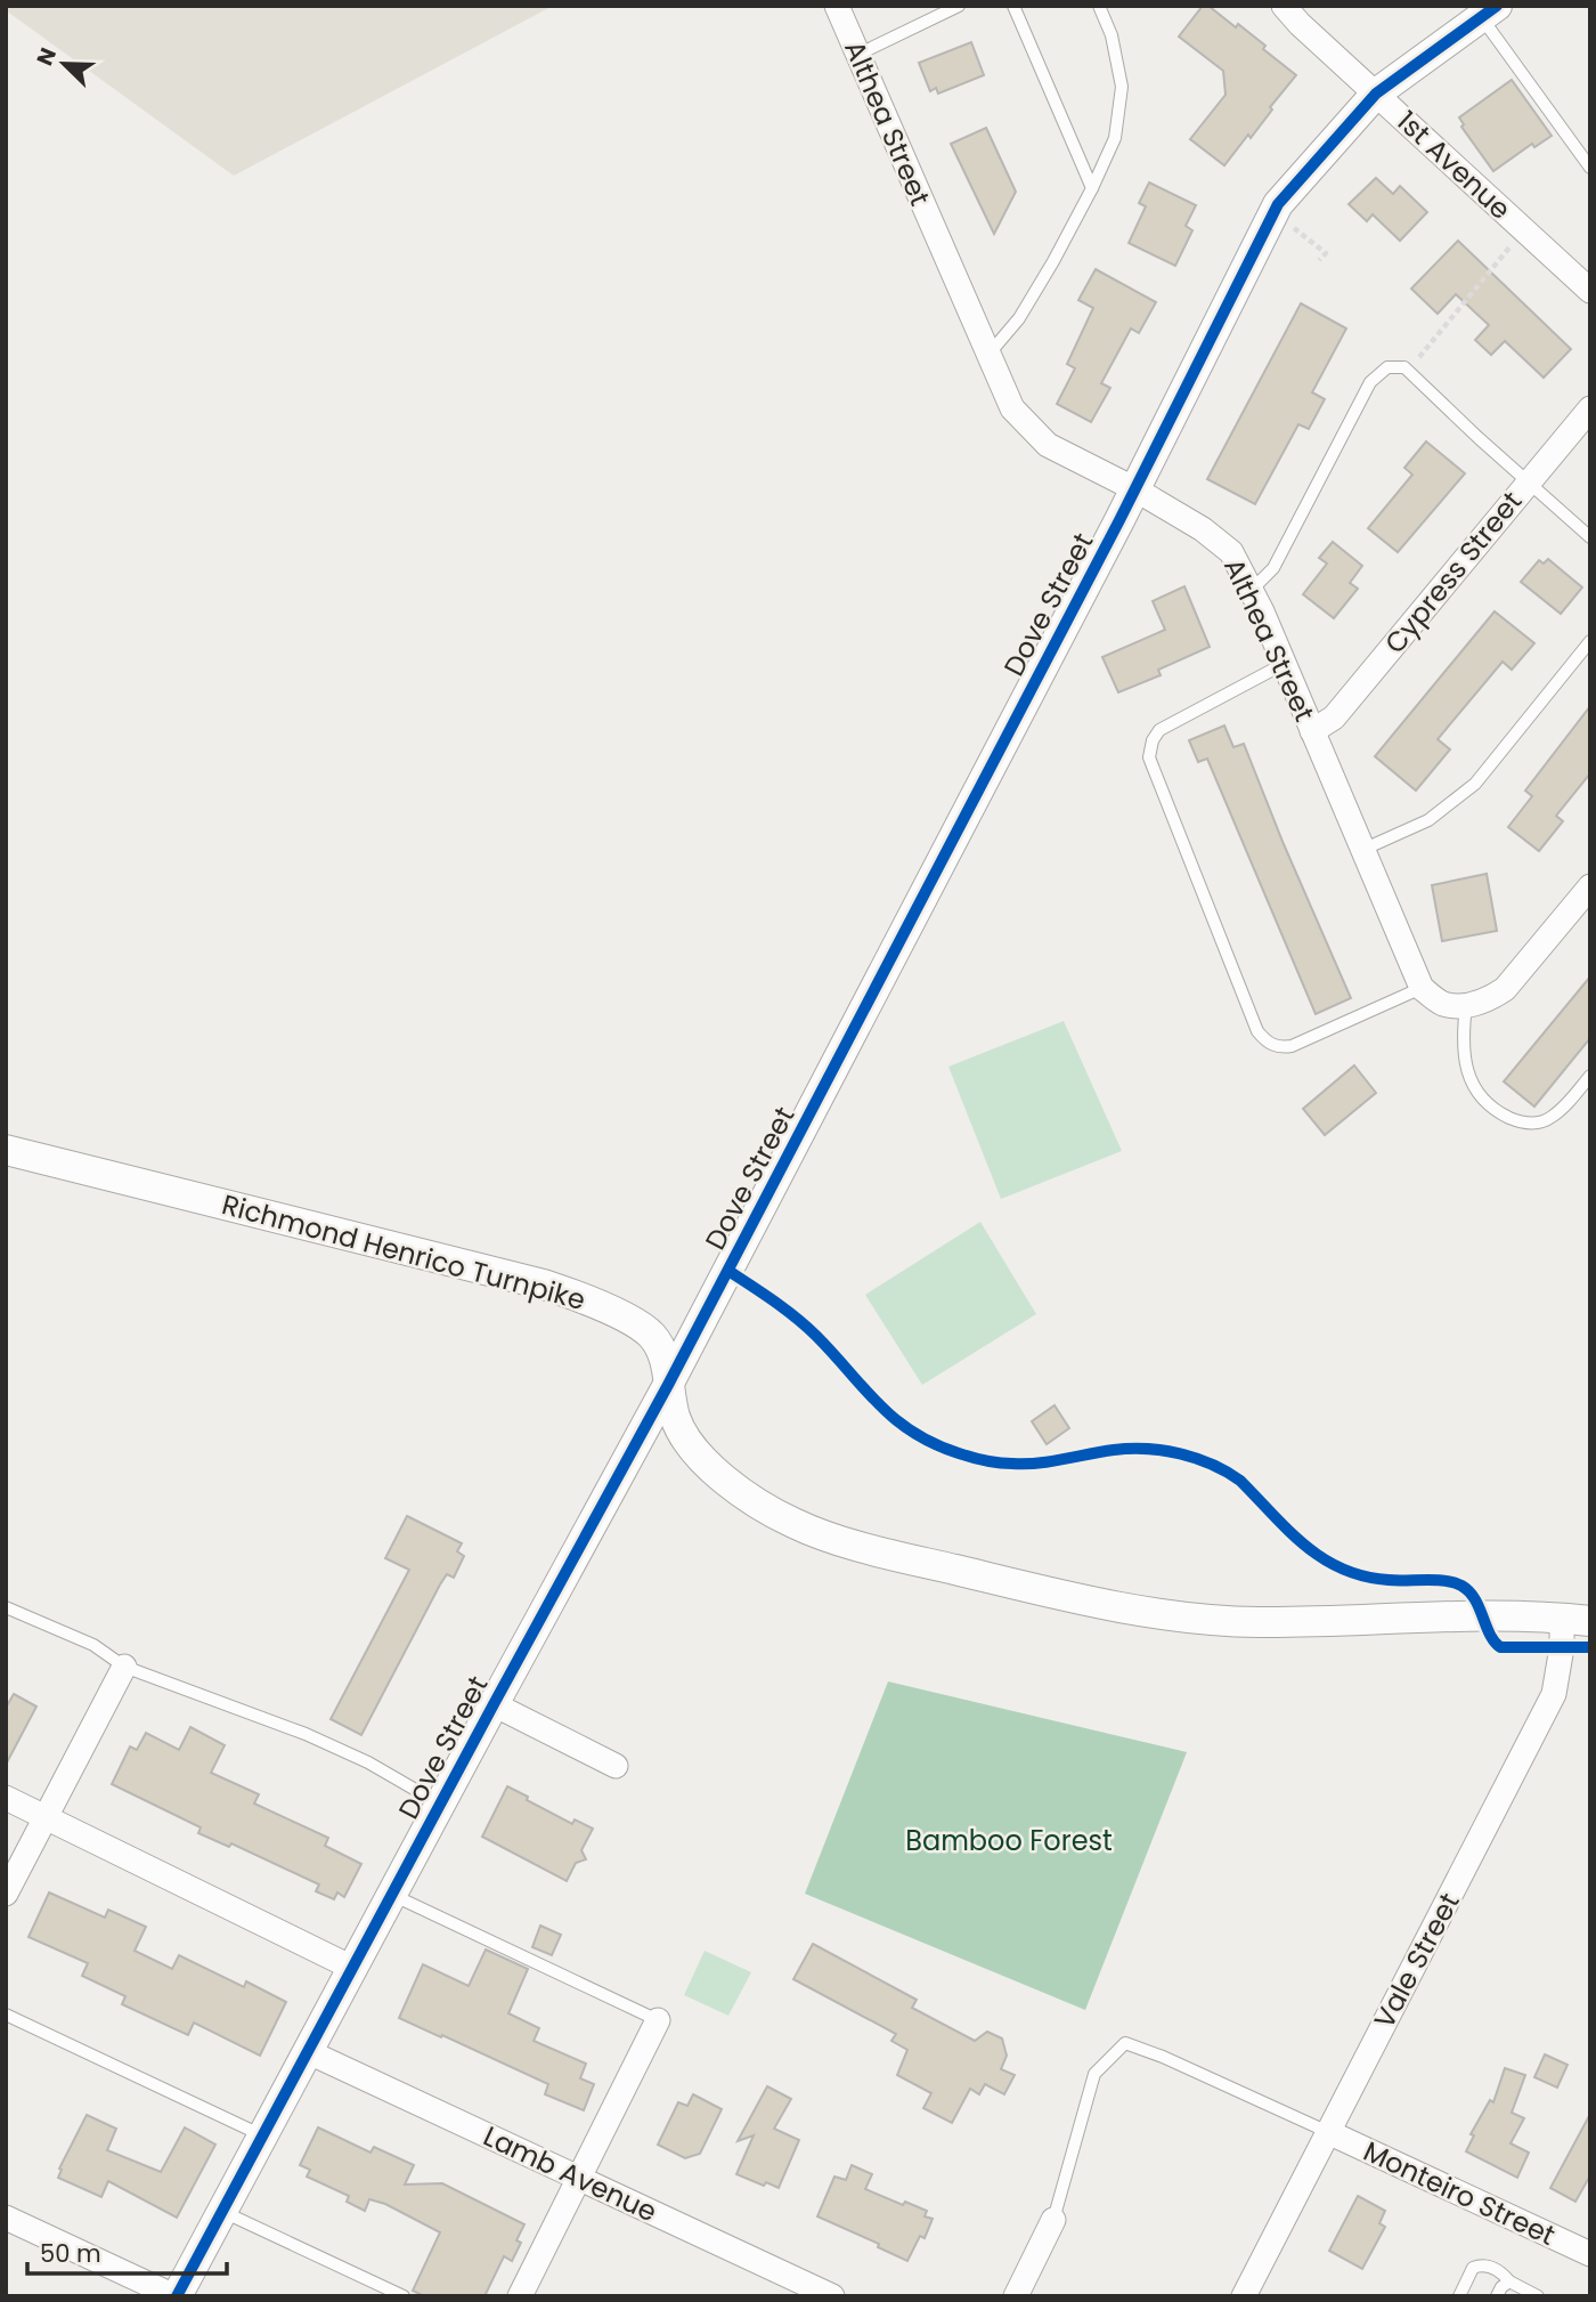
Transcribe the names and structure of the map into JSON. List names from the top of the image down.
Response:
{
  "streets": {
    "street": [
      "Althea Street",
      "1st Avenue",
      "Cypress Street",
      "Dove Street",
      "Richmond Henrico Turnpike",
      "Vale Street",
      "Lamb Avenue",
      "Monteiro Street"
    ]
  },
  "crossings": [
    ["Althea Street", "Cypress Street"],
    ["Althea Street", "Dove Street"],
    ["1st Avenue", "Dove Street"],
    ["Dove Street", "Richmond Henrico Turnpike"],
    ["Dove Street", "Lamb Avenue"],
    ["Richmond Henrico Turnpike", "Vale Street"],
    ["Vale Street", "Monteiro Street"]
  ],
  "parks": ["Bamboo Forest"],
  "scale_bar": "50 m",
  "north": "top left"
}
